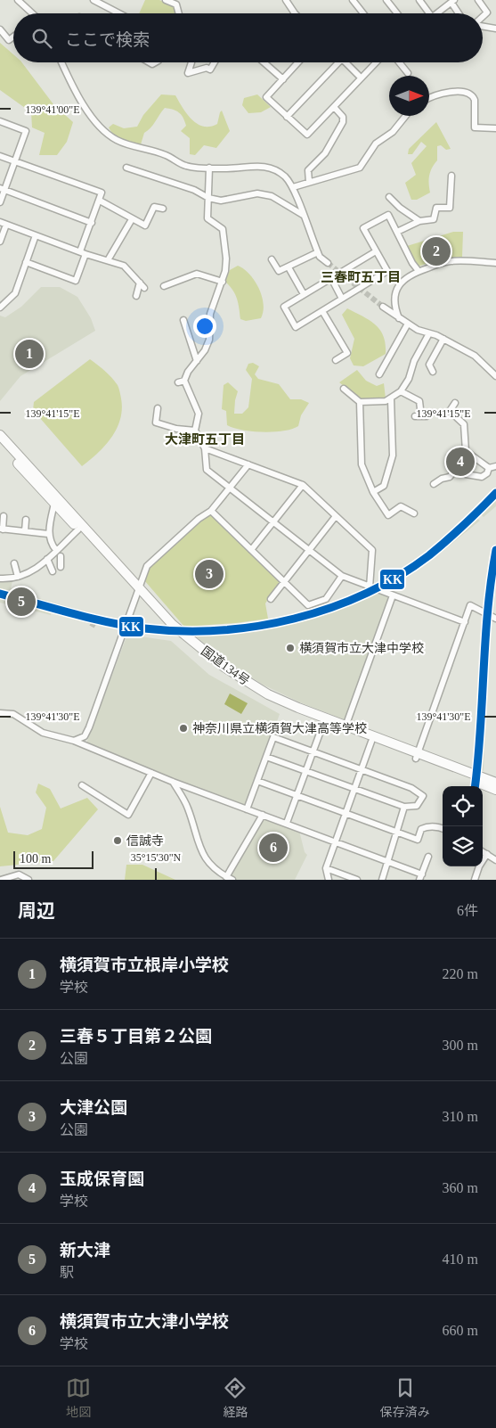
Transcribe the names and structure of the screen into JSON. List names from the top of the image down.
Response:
{
  "streets": {
    "highway": ["国道134号"]
  },
  "districts": ["三春町五丁目", "大津町五丁目"],
  "places": ["横須賀市立大津中学校", "神奈川県立横須賀大津高等学校", "信誠寺"],
  "lines": ["transit line KK"],
  "scale_bar": "100 m",
  "north": "right",
  "page": {
    "search": "ここで検索",
    "pins": [
      "2",
      "1",
      "4",
      "3",
      "5",
      "6"
    ],
    "scale": "100 m",
    "heading": ["周辺", "6件"],
    "list": [
      {
        "mark": "1",
        "name": "横須賀市立根岸小学校",
        "note": "学校",
        "value": "220 m"
      },
      {
        "mark": "2",
        "name": "三春５丁目第２公園",
        "note": "公園",
        "value": "300 m"
      },
      {
        "mark": "3",
        "name": "大津公園",
        "note": "公園",
        "value": "310 m"
      },
      {
        "mark": "4",
        "name": "玉成保育園",
        "note": "学校",
        "value": "360 m"
      },
      {
        "mark": "5",
        "name": "新大津",
        "note": "駅",
        "value": "410 m"
      },
      {
        "mark": "6",
        "name": "横須賀市立大津小学校",
        "note": "学校",
        "value": "660 m"
      }
    ],
    "nav": ["地図", "経路", "保存済み"]
  },
  "coordinates": [
    "139°41'00\"E",
    "139°41'15\"E",
    "139°41'30\"E",
    "35°15'30\"N"
  ]
}
